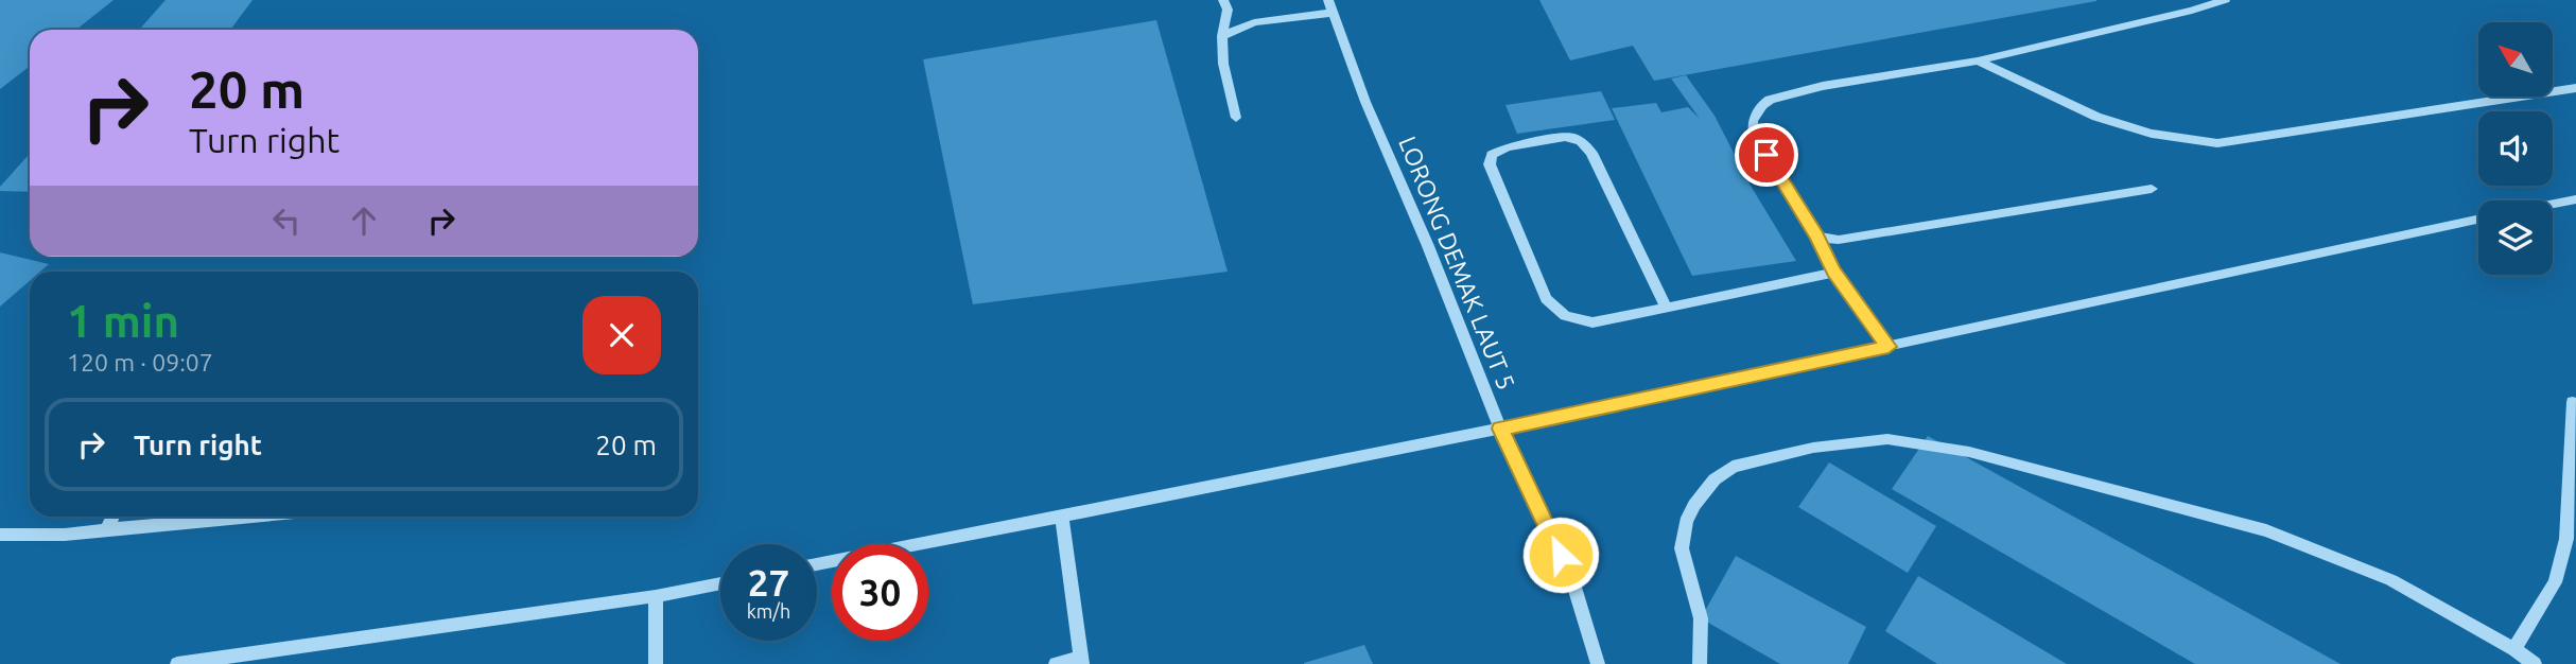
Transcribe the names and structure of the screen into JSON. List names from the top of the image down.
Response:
{
  "streets": {
    "street": ["LORONG DEMAK LAUT 5"]
  },
  "north": "top left",
  "page": {
    "turn": ["20 m", "Turn right"],
    "heading": ["1 min", "120 m · 09:07"],
    "list": [
      {
        "name": "Turn right",
        "value": "20 m"
      }
    ],
    "speed": "27 km/h",
    "limit": "30"
  }
}
